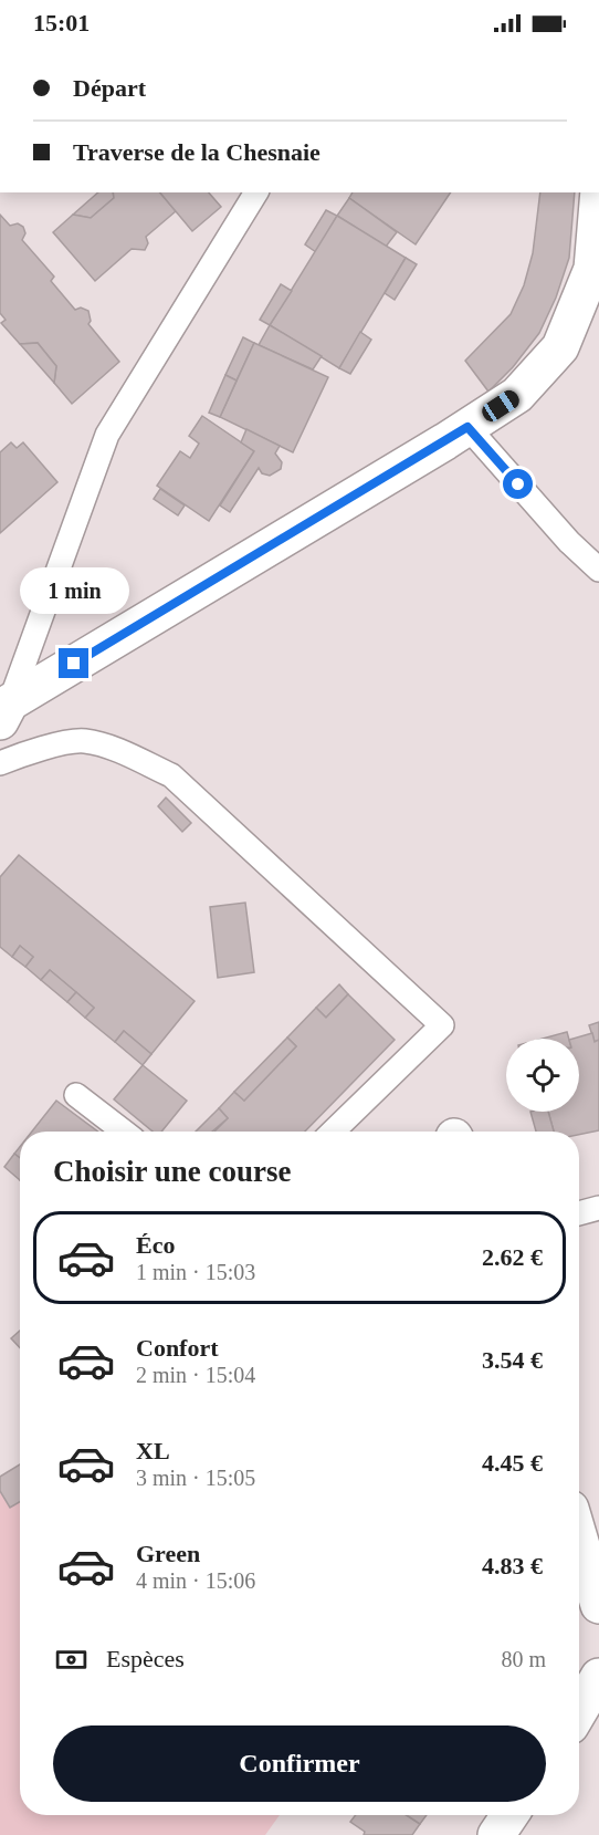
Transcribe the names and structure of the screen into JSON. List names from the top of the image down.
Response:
{
  "page": {
    "status": "15:01",
    "banner": ["Départ", "Traverse de la Chesnaie"],
    "bubble": "1 min",
    "heading": "Choisir une course",
    "list": [
      {
        "name": "Éco",
        "note": "1 min · 15:03",
        "value": "2.62 €"
      },
      {
        "name": "Confort",
        "note": "2 min · 15:04",
        "value": "3.54 €"
      },
      {
        "name": "XL",
        "note": "3 min · 15:05",
        "value": "4.45 €"
      },
      {
        "name": "Green",
        "note": "4 min · 15:06",
        "value": "4.83 €"
      }
    ],
    "pay": ["Espèces", "80 m"],
    "buttons": "Confirmer"
  }
}
